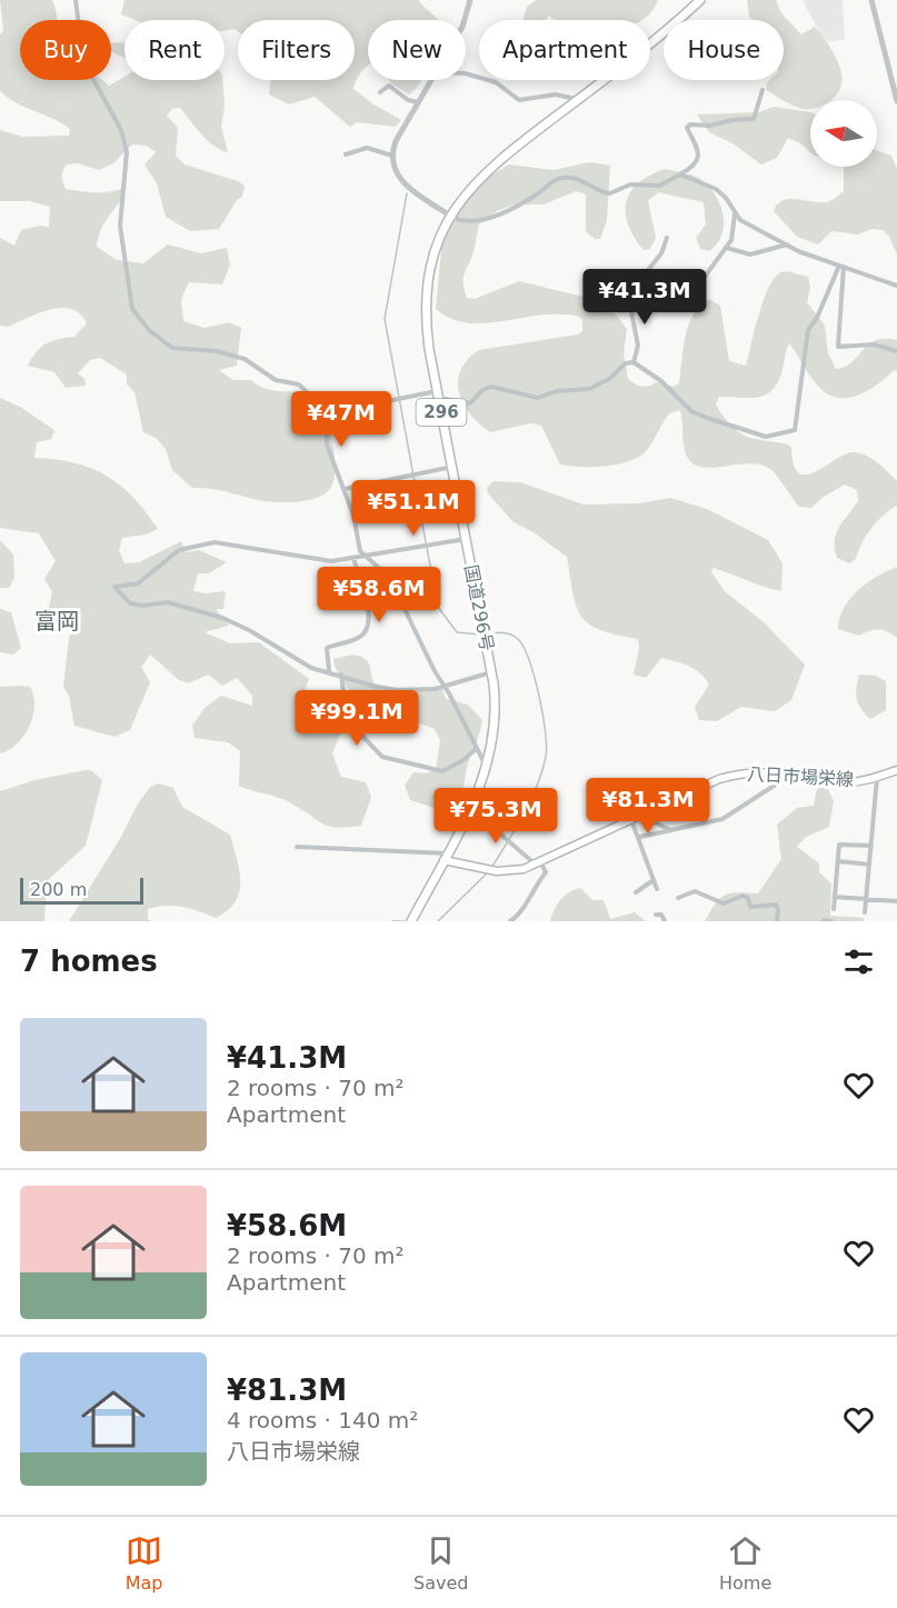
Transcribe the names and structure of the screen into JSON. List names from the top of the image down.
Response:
{
  "streets": {
    "highway": ["296", "国道296号"],
    "main road": ["八日市場栄線"]
  },
  "crossings": [
    ["国道296号", "八日市場栄線"]
  ],
  "districts": ["富岡"],
  "scale_bar": "200 m",
  "north": "left",
  "page": {
    "chip": [
      "Buy",
      "Rent",
      "Filters",
      "New",
      "Apartment",
      "House"
    ],
    "price": [
      "¥41.3M",
      "¥47M",
      "¥51.1M",
      "¥58.6M",
      "¥99.1M",
      "¥81.3M",
      "¥75.3M"
    ],
    "scale": "200 m",
    "heading": "7 homes",
    "list": [
      {
        "name": "¥41.3M",
        "note": "2 rooms · 70 m² · Apartment"
      },
      {
        "name": "¥58.6M",
        "note": "2 rooms · 70 m² · Apartment"
      },
      {
        "name": "¥81.3M",
        "note": "4 rooms · 140 m² · 八日市場栄線"
      }
    ],
    "tabs": ["Map", "Saved", "Home"]
  }
}
